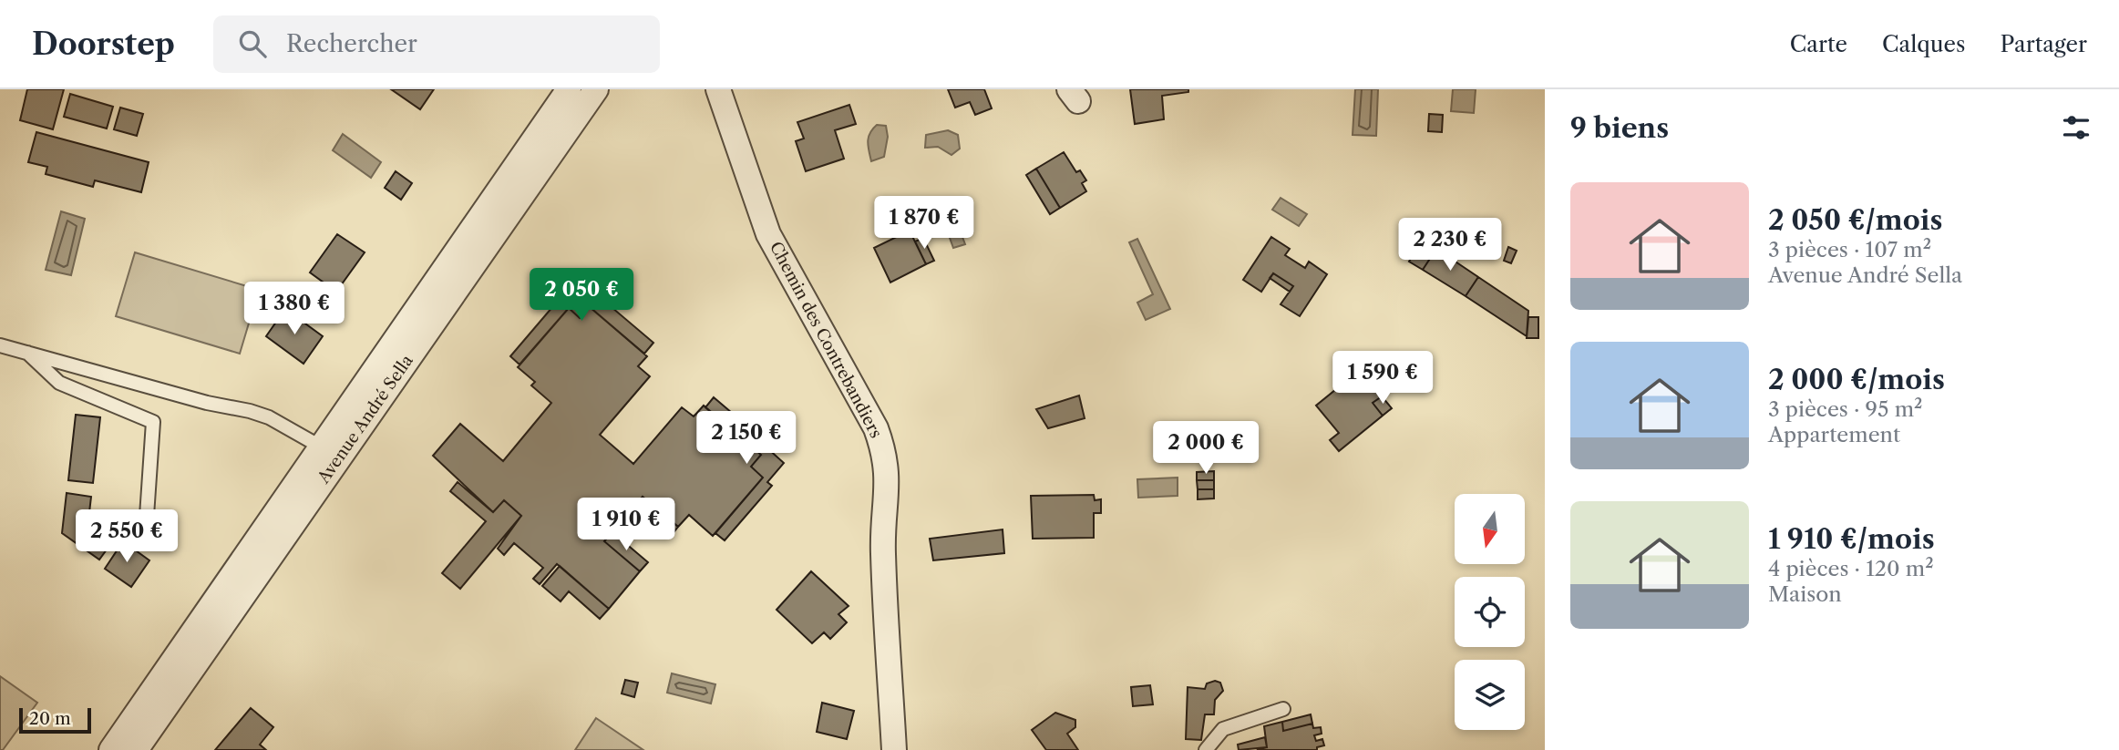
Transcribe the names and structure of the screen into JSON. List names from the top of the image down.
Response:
{
  "streets": {
    "street": ["Chemin des Contrebandiers", "Avenue André Sella"]
  },
  "scale_bar": "20 m",
  "north": "bottom",
  "page": {
    "header": "Doorstep",
    "search": "Rechercher",
    "nav": ["Carte", "Calques", "Partager"],
    "heading": "9 biens",
    "list": [
      {
        "name": "2 050 €/mois",
        "note": "3 pièces · 107 m² · Avenue André Sella"
      },
      {
        "name": "2 000 €/mois",
        "note": "3 pièces · 95 m² · Appartement"
      },
      {
        "name": "1 910 €/mois",
        "note": "4 pièces · 120 m² · Maison"
      }
    ],
    "price": [
      "1 870 €",
      "2 230 €",
      "2 050 €",
      "1 380 €",
      "1 590 €",
      "2 150 €",
      "2 000 €",
      "1 910 €",
      "2 550 €"
    ],
    "scale": "20 m"
  }
}
